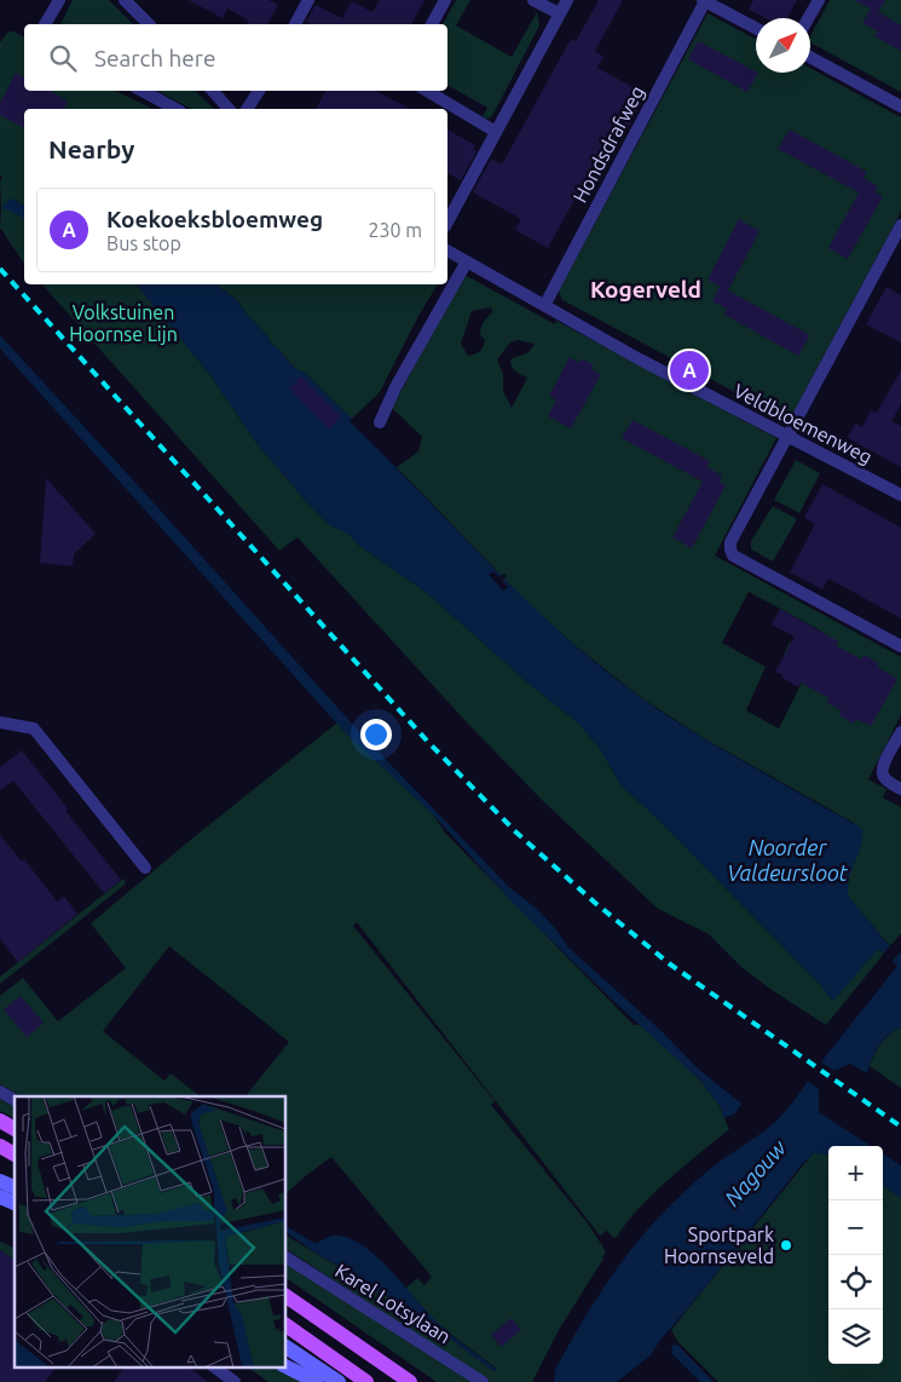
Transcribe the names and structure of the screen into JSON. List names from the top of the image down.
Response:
{
  "streets": {
    "street": ["Hondsdrafweg", "Veldbloemenweg", "Karel Lotsylaan"]
  },
  "crossings": [
    ["Hondsdrafweg", "Veldbloemenweg"]
  ],
  "districts": ["Kogerveld"],
  "water": ["Noorder Valdeursloot", "Nagouw"],
  "parks": ["Volkstuinen Hoornse Lijn"],
  "places": ["Sportpark Hoornseveld"],
  "north": "top right",
  "page": {
    "search": "Search here",
    "heading": "Nearby",
    "list": [
      {
        "mark": "A",
        "name": "Koekoeksbloemweg",
        "note": "Bus stop",
        "value": "230 m"
      }
    ],
    "pins": "A",
    "map_buttons": ["+", "−"]
  }
}
